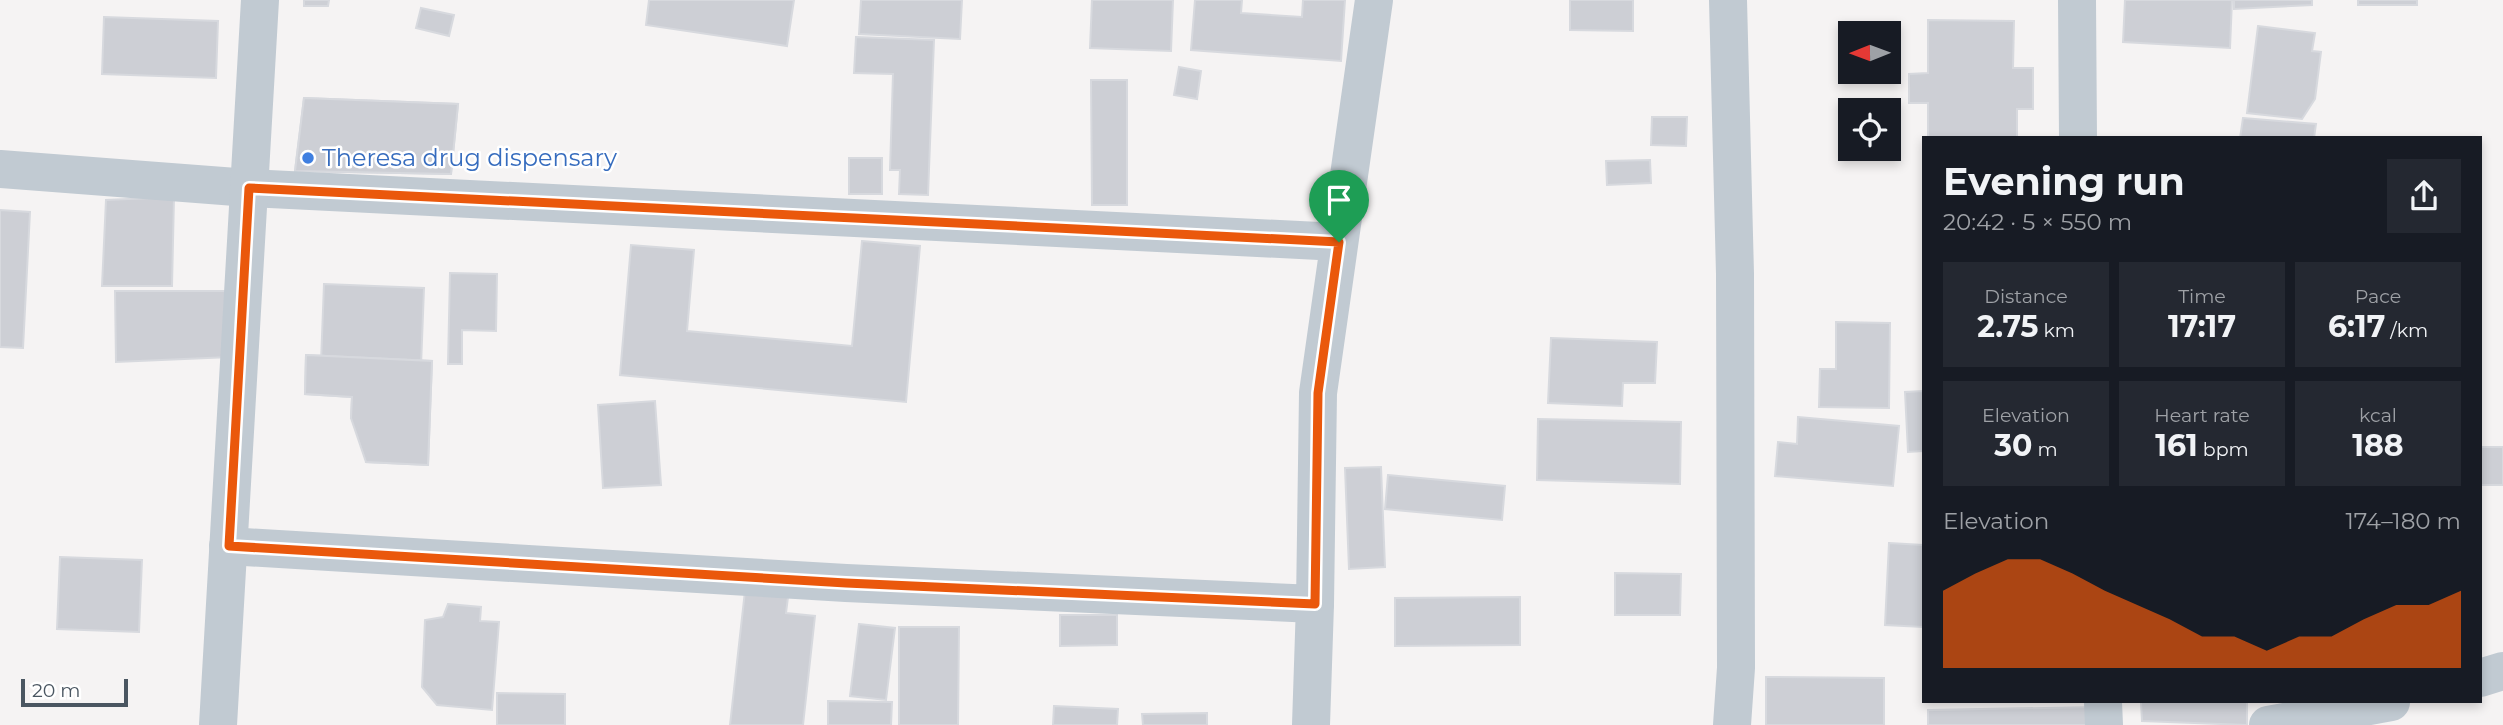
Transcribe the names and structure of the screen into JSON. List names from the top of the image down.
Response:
{
  "places": ["Theresa drug dispensary"],
  "scale_bar": "20 m",
  "north": "left",
  "page": {
    "heading": ["Evening run", "20:42 · 5 × 550 m"],
    "stats": [
      ["Distance", "2.75 km"],
      ["Time", "17:17"],
      ["Pace", "6:17 /km"],
      ["Elevation", "30 m"],
      ["Heart rate", "161 bpm"],
      ["kcal", "188"]
    ],
    "chart": ["Elevation", "174–180 m"],
    "scale": "20 m"
  }
}
